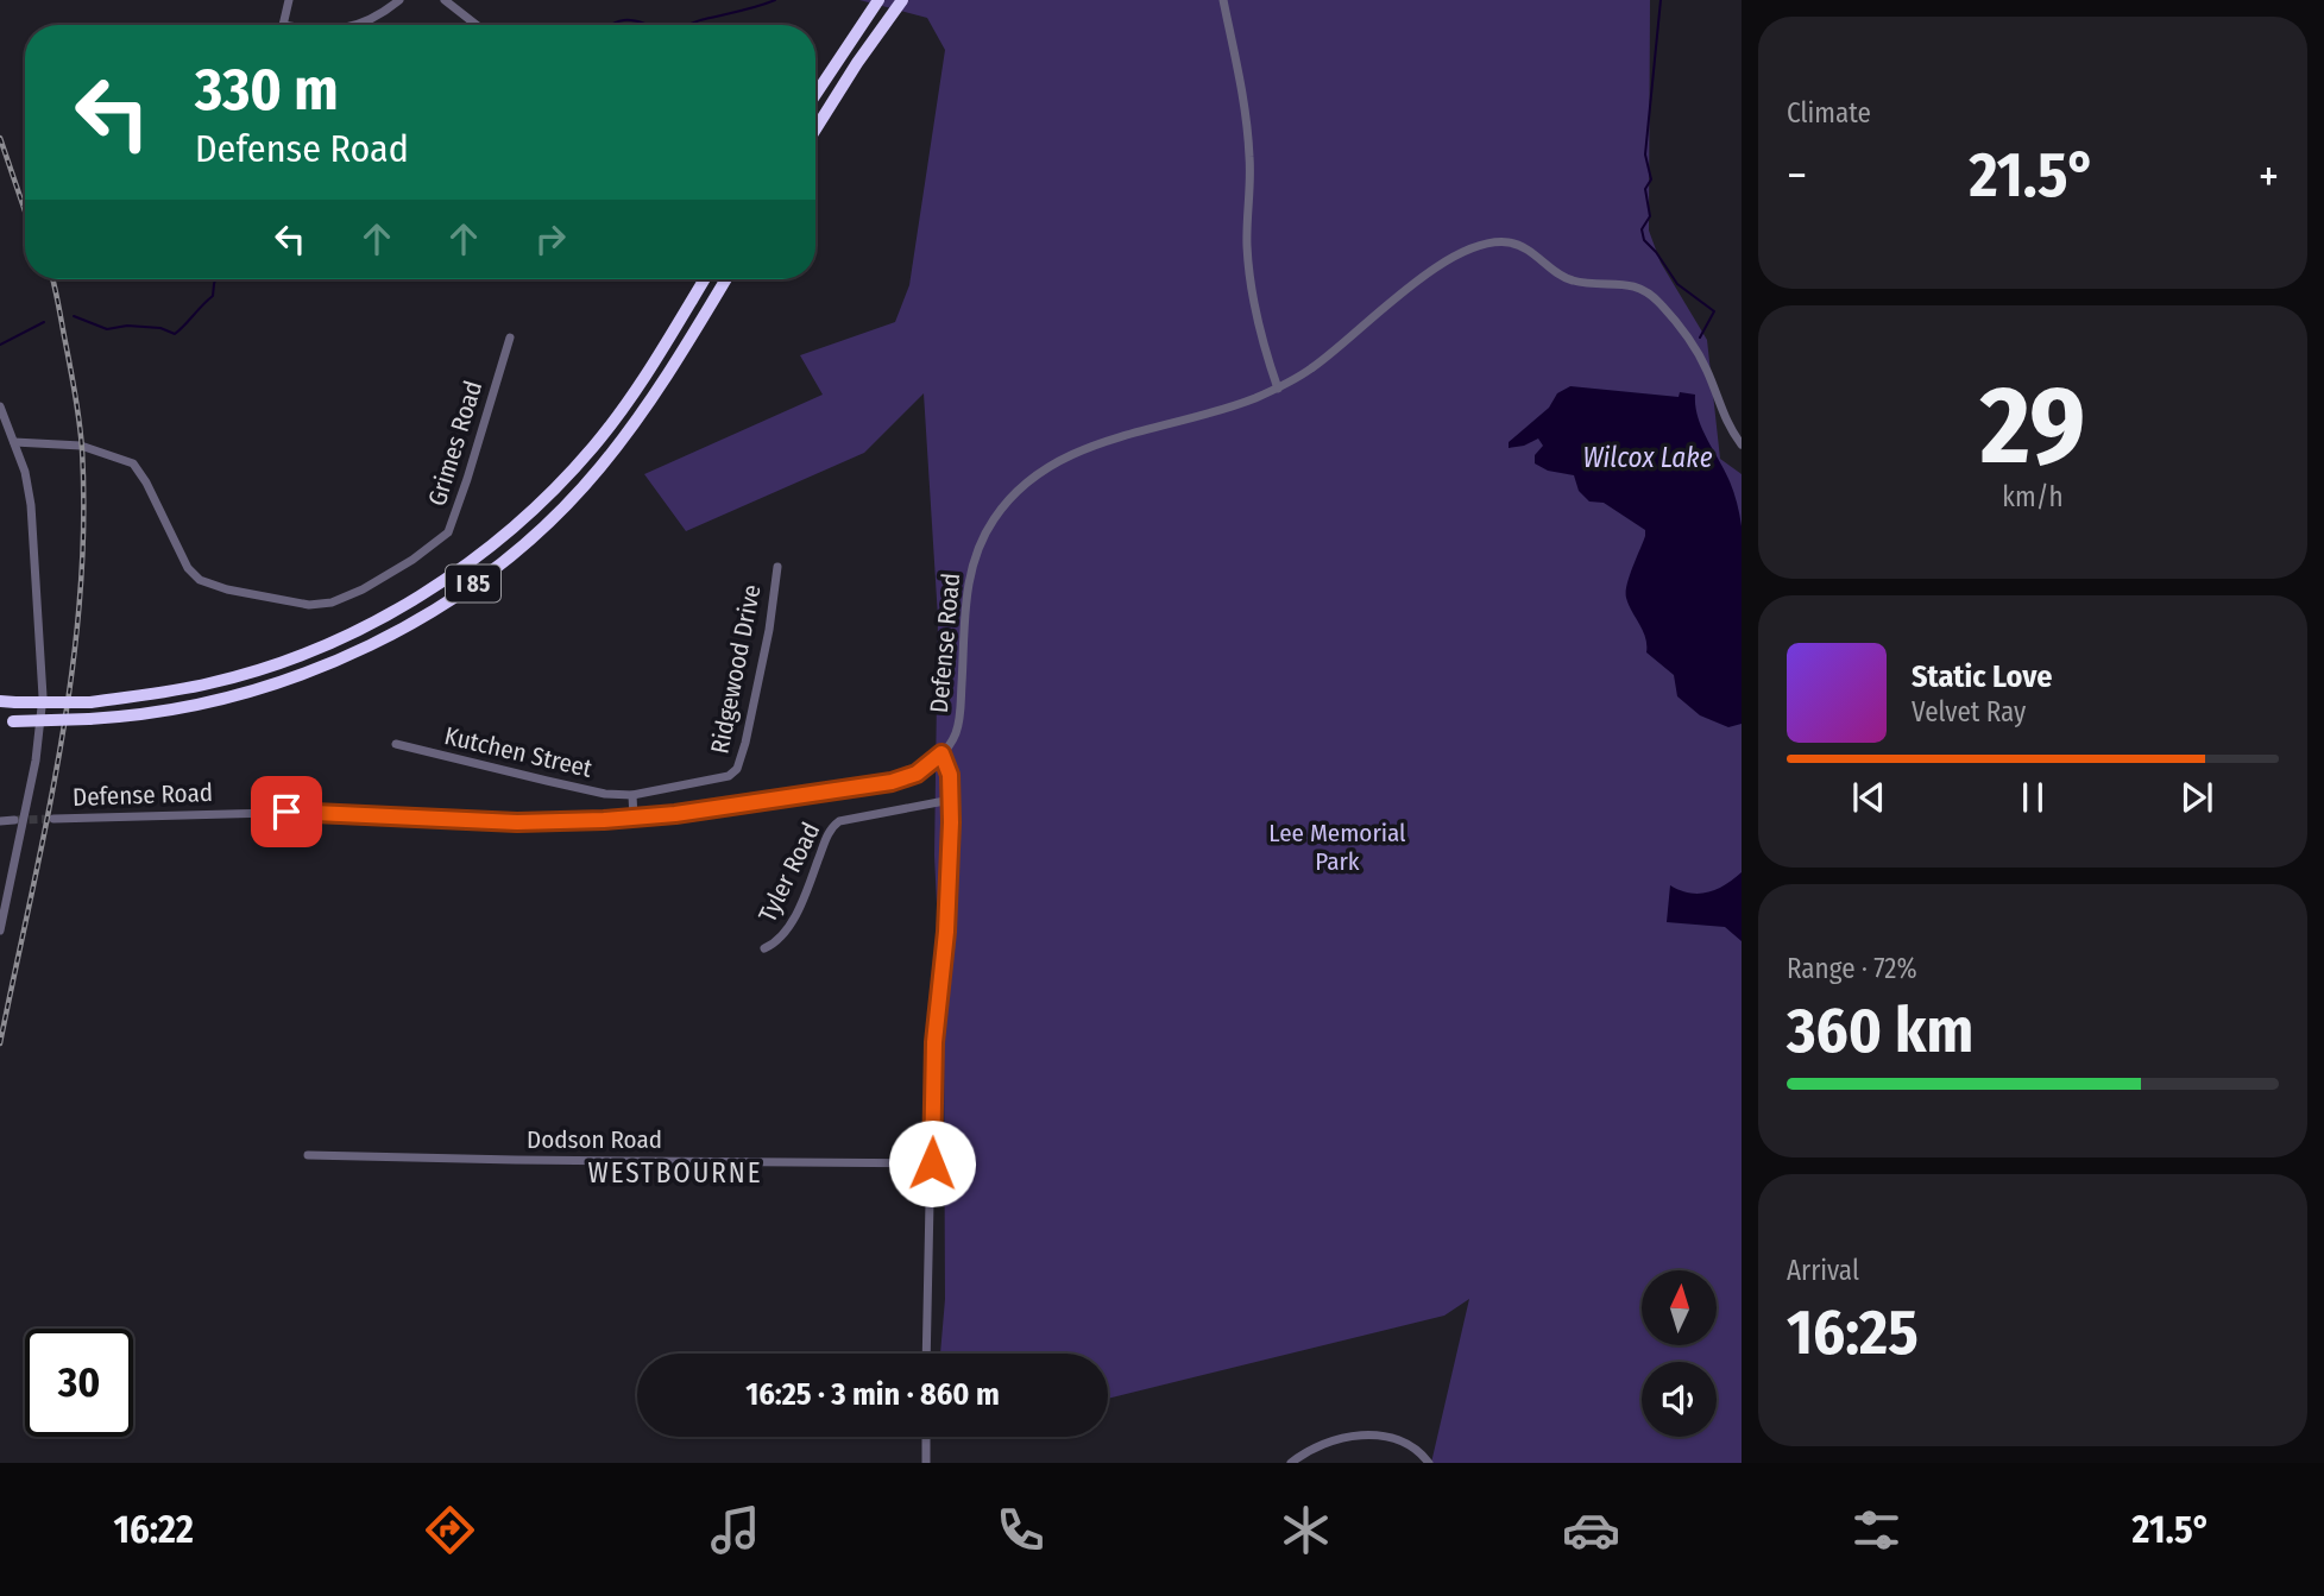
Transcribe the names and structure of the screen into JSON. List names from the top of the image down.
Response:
{
  "streets": {
    "highway": ["I 85"],
    "street": [
      "Grimes Road",
      "Defense Road",
      "Ridgewood Drive",
      "Kutchen Street",
      "Tyler Road",
      "Dodson Road"
    ]
  },
  "crossings": [
    ["Ridgewood Drive", "Kutchen Street"]
  ],
  "districts": ["WESTBOURNE"],
  "water": ["Wilcox Lake"],
  "parks": ["Lee Memorial Park"],
  "north": "top",
  "page": {
    "tile": [
      "Climate",
      ["29", "km/h"],
      ["Range · 72%", "360 km"],
      ["Arrival", "16:25"]
    ],
    "turn": ["330 m", "Defense Road"],
    "heat": ["−", "21.5°", "+"],
    "song": ["Static Love", "Velvet Ray"],
    "limit": "30",
    "trip": "16:25 · 3 min · 860 m",
    "tabs": ["16:22", "21.5°"]
  }
}
